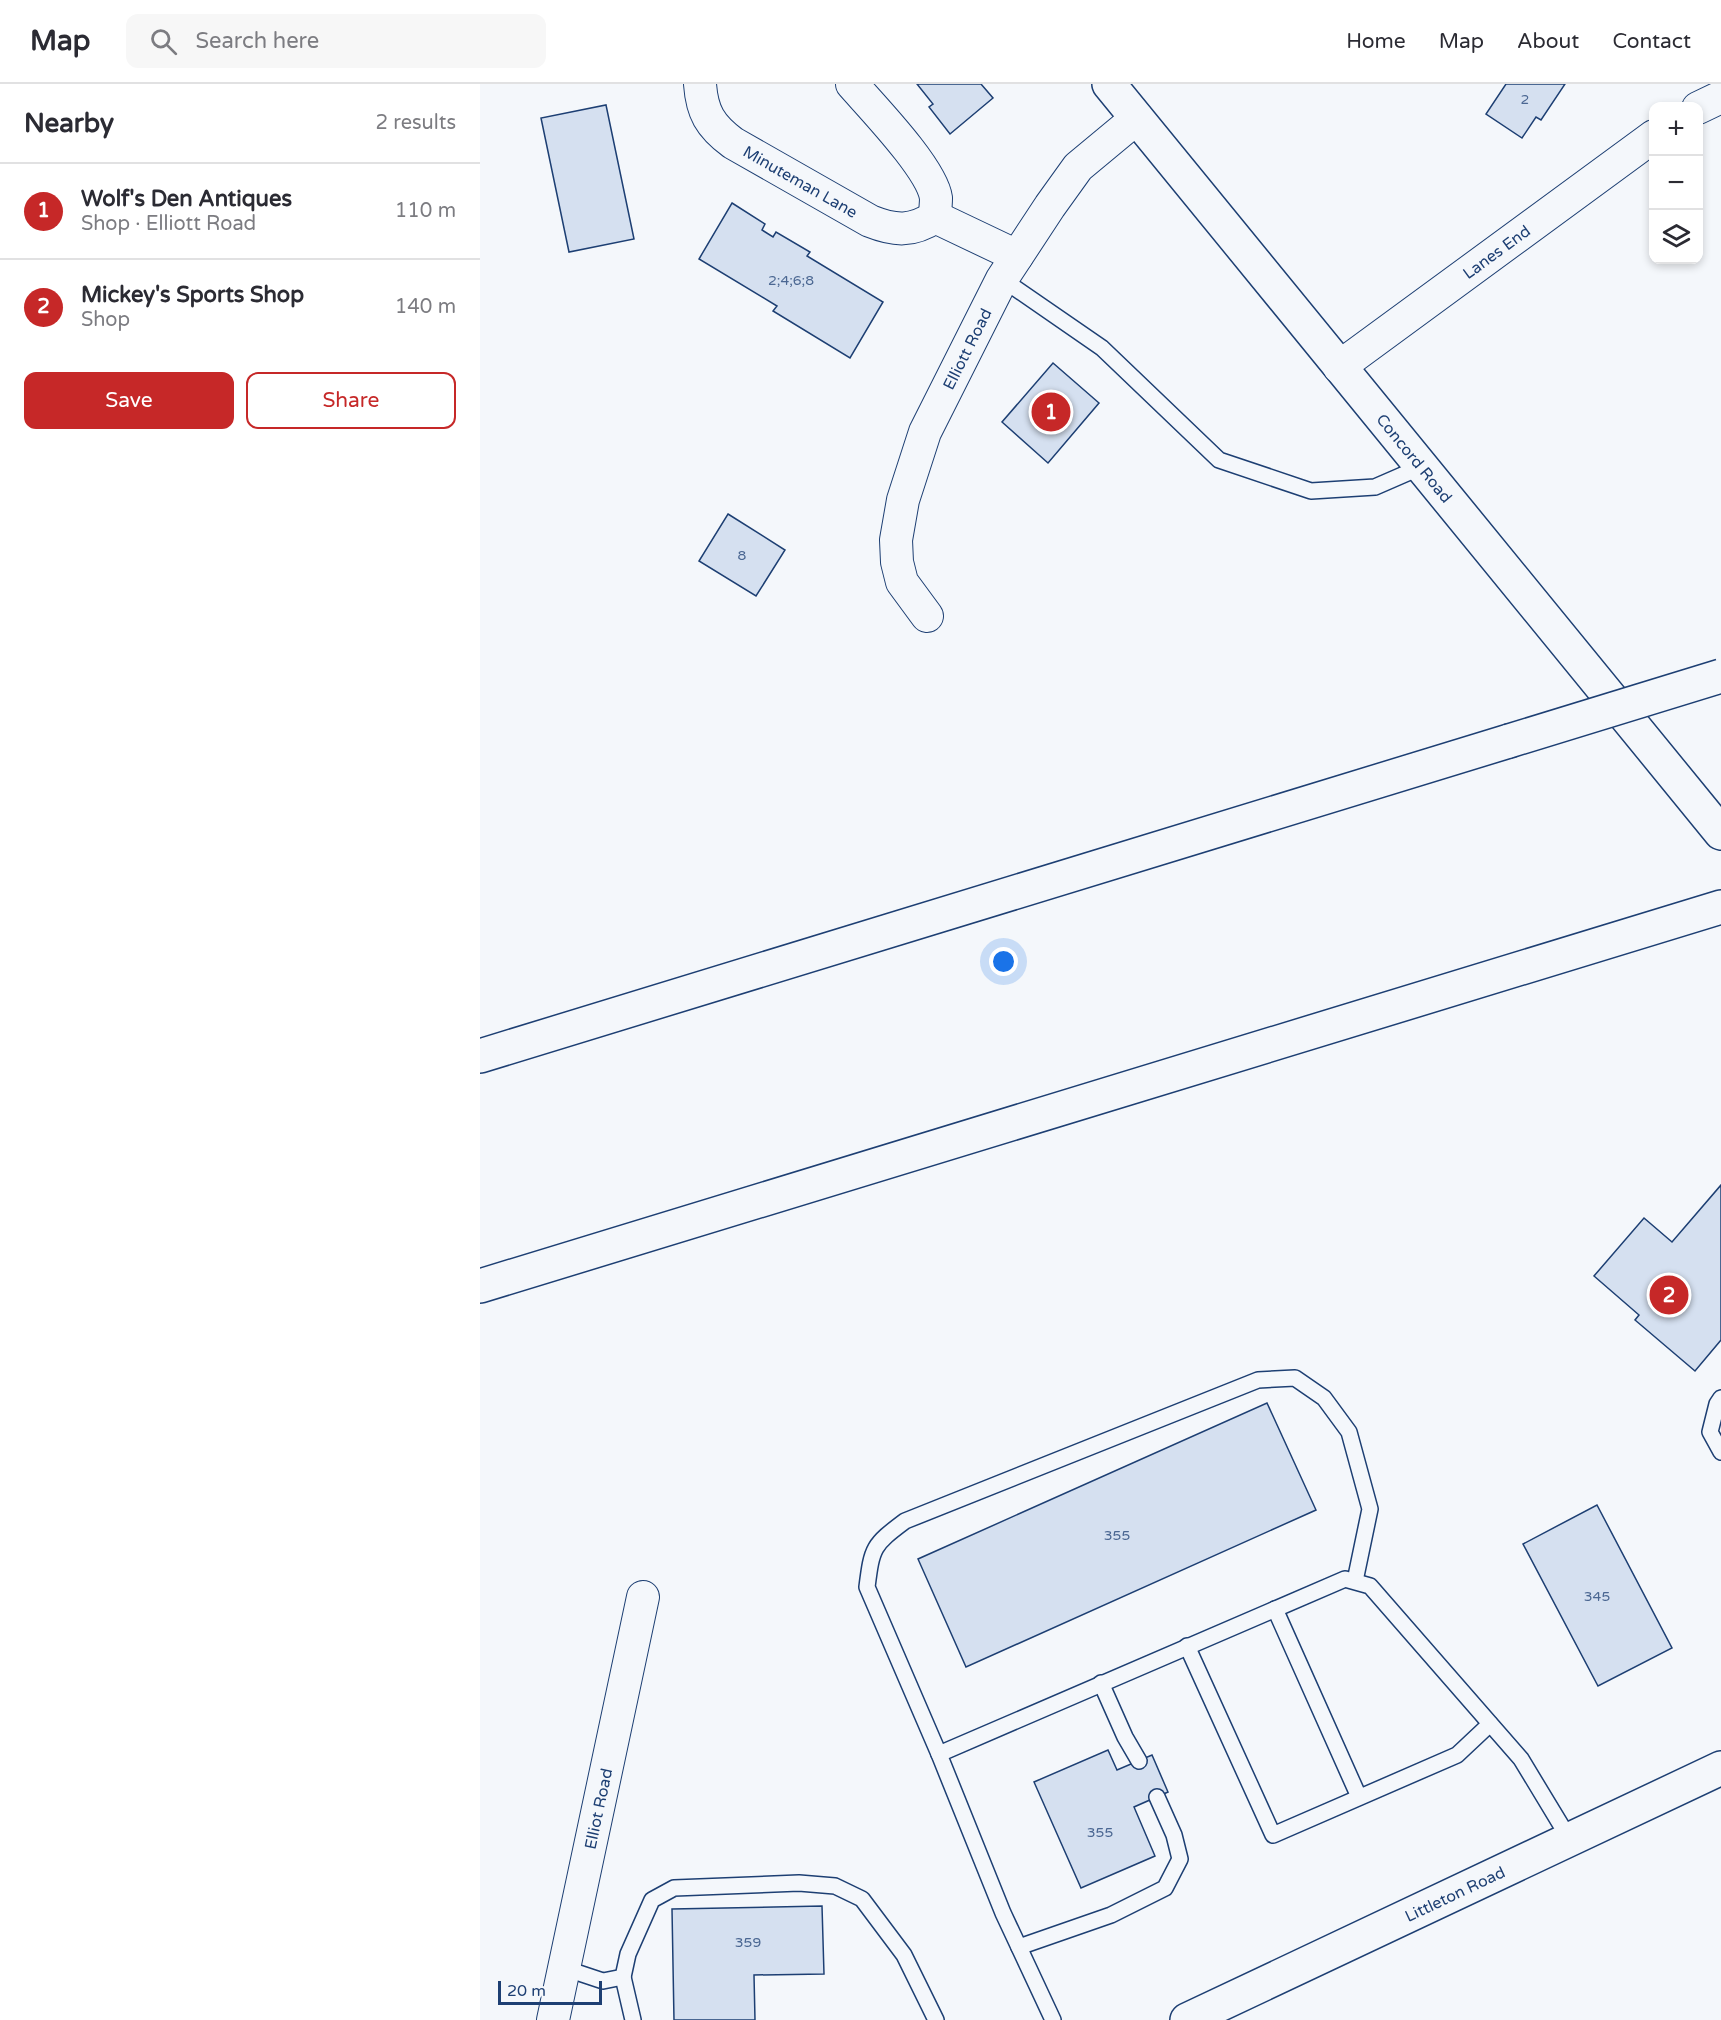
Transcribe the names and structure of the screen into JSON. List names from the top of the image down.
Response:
{
  "streets": {
    "main road": ["Concord Road", "Littleton Road"],
    "street": [
      "Minuteman Lane",
      "Lanes End",
      "Elliott Road",
      "Elliot Road"
    ]
  },
  "crossings": [
    ["Lanes End", "Concord Road"],
    ["Elliott Road", "Concord Road"]
  ],
  "house_numbers": [
    "2",
    "2;4;6;8",
    "8",
    "355",
    "345",
    "355",
    "359"
  ],
  "scale_bar": "20 m",
  "page": {
    "header": "Map",
    "search": "Search here",
    "nav": [
      "Home",
      "Map",
      "About",
      "Contact"
    ],
    "heading": ["Nearby", "2 results"],
    "map_buttons": ["+", "−"],
    "list": [
      {
        "mark": "1",
        "name": "Wolf's Den Antiques",
        "note": "Shop · Elliott Road",
        "value": "110 m"
      },
      {
        "mark": "2",
        "name": "Mickey's Sports Shop",
        "note": "Shop",
        "value": "140 m"
      }
    ],
    "buttons": ["Save", "Share"],
    "pins": ["1", "2"],
    "scale": "20 m"
  }
}
